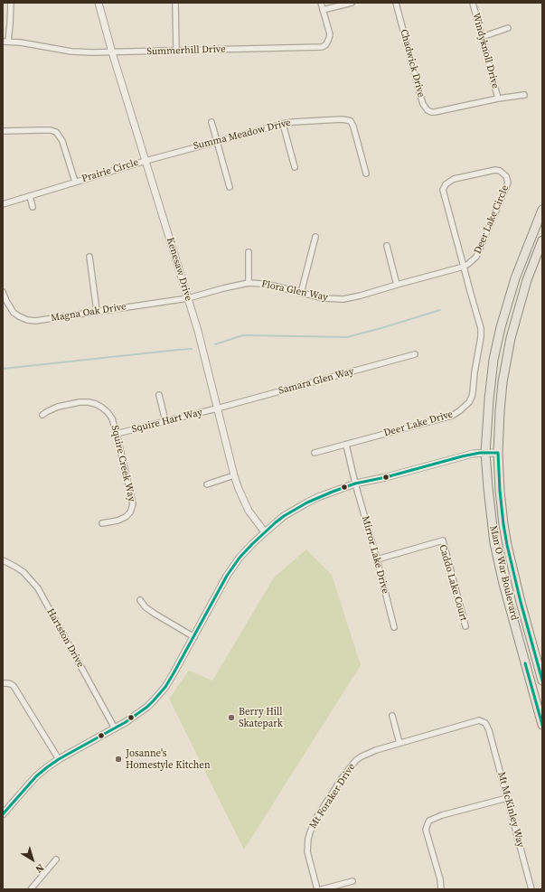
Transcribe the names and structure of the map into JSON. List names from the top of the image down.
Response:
{
  "streets": {
    "main road": ["Man O War Boulevard"],
    "street": [
      "Summerhill Drive",
      "Windyknoll Drive",
      "Chadwick Drive",
      "Summa Meadow Drive",
      "Prairie Circle",
      "Deer Lake Circle",
      "Kenesaw Drive",
      "Flora Glen Way",
      "Magna Oak Drive",
      "Samara Glen Way",
      "Squire Hart Way",
      "Deer Lake Drive",
      "Squire Creek Way",
      "Mirror Lake Drive",
      "Caddo Lake Court",
      "Hartston Drive",
      "Mt Foraker Drive",
      "Mt McKinley Way"
    ]
  },
  "crossings": [
    ["Summerhill Drive", "Kenesaw Drive"],
    ["Windyknoll Drive", "Chadwick Drive"],
    ["Summa Meadow Drive", "Prairie Circle"],
    ["Summa Meadow Drive", "Kenesaw Drive"],
    ["Prairie Circle", "Kenesaw Drive"],
    ["Deer Lake Circle", "Flora Glen Way"],
    ["Deer Lake Circle", "Deer Lake Drive"],
    ["Kenesaw Drive", "Flora Glen Way"],
    ["Kenesaw Drive", "Magna Oak Drive"],
    ["Kenesaw Drive", "Samara Glen Way"],
    ["Kenesaw Drive", "Squire Hart Way"],
    ["Flora Glen Way", "Magna Oak Drive"],
    ["Flora Glen Way", "Deer Lake Drive"],
    ["Samara Glen Way", "Squire Hart Way"],
    ["Squire Hart Way", "Squire Creek Way"],
    ["Deer Lake Drive", "Mirror Lake Drive"],
    ["Mirror Lake Drive", "Caddo Lake Court"],
    ["Mt Foraker Drive", "Mt McKinley Way"]
  ],
  "places": ["Berry Hill Skatepark", "Josanne's Homestyle Kitchen"],
  "north": "bottom right"
}
